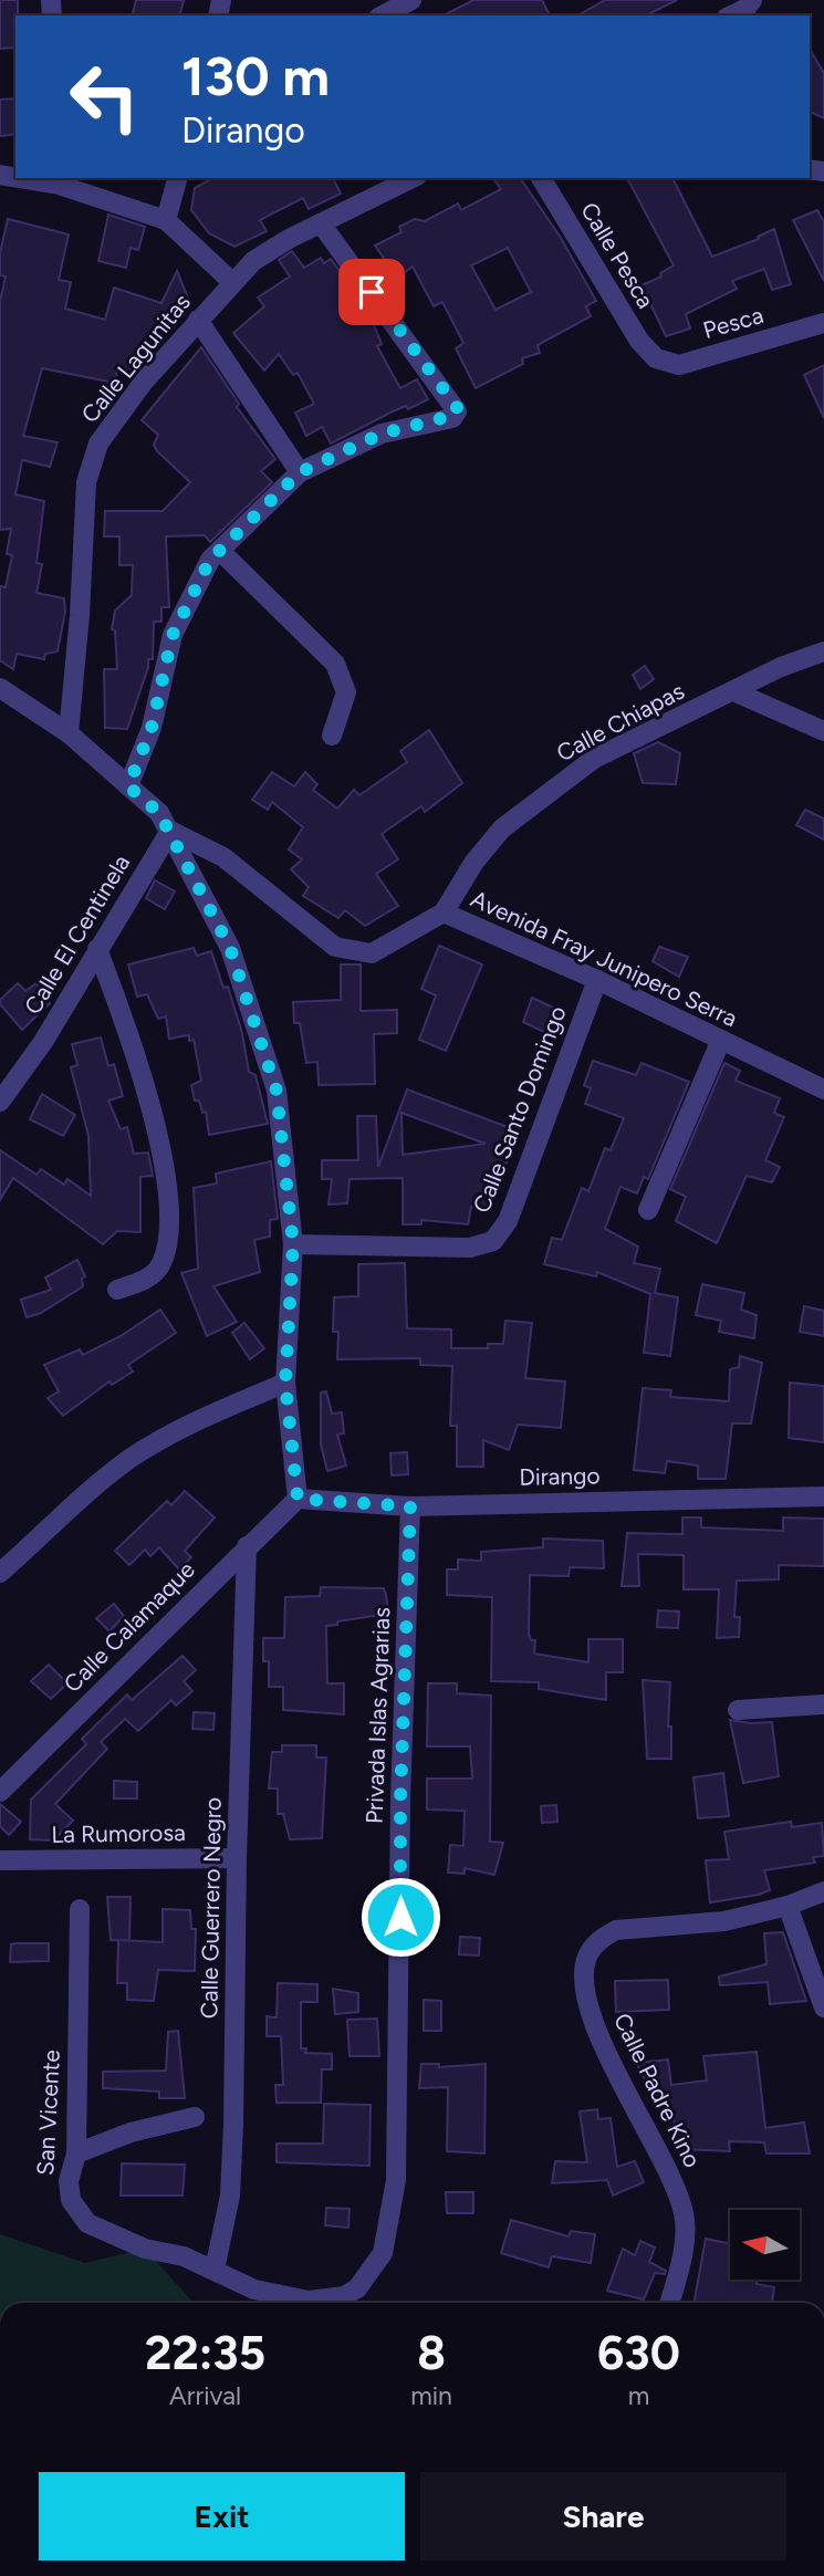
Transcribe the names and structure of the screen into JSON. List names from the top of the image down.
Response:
{
  "streets": {
    "street": [
      "Calle Pesca",
      "Pesca",
      "Calle Lagunitas",
      "Calle Chiapas",
      "Calle El Centinela",
      "Avenida Fray Junipero Serra",
      "Calle Santo Domingo",
      "Dirango",
      "Calle Calamaque",
      "Privada Islas Agrarias",
      "La Rumorosa",
      "Calle Guerrero Negro",
      "Calle Padre Kino",
      "San Vicente"
    ]
  },
  "crossings": [
    ["Calle Pesca", "Pesca"],
    ["Calle Chiapas", "Avenida Fray Junipero Serra"],
    ["Calle El Centinela", "Avenida Fray Junipero Serra"],
    ["Avenida Fray Junipero Serra", "Calle Santo Domingo"],
    ["Dirango", "Calle Calamaque"],
    ["Dirango", "Privada Islas Agrarias"],
    ["Calle Calamaque", "Calle Guerrero Negro"],
    ["Privada Islas Agrarias", "San Vicente"],
    ["La Rumorosa", "Calle Guerrero Negro"],
    ["Calle Guerrero Negro", "San Vicente"]
  ],
  "north": "left",
  "page": {
    "turn": ["130 m", "Dirango"],
    "eta": [
      "22:35",
      "Arrival",
      "8",
      "min",
      "630",
      "m"
    ],
    "buttons": ["Exit", "Share"]
  }
}
